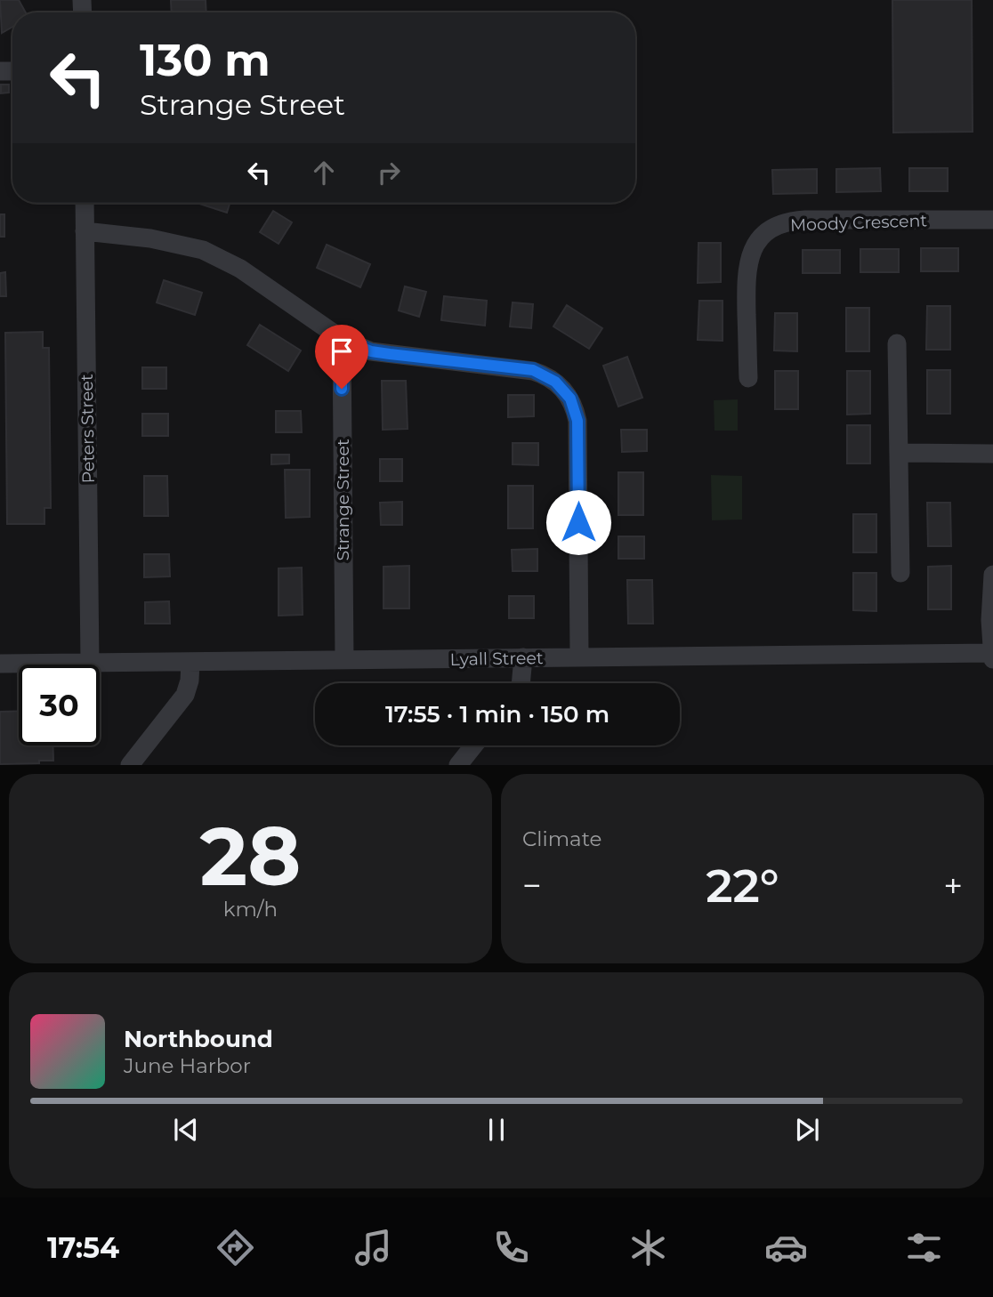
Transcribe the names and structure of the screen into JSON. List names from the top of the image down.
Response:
{
  "streets": {
    "street": [
      "Moody Crescent",
      "Peters Street",
      "Strange Street",
      "Lyall Street"
    ]
  },
  "crossings": [
    ["Peters Street", "Lyall Street"],
    ["Strange Street", "Lyall Street"]
  ],
  "page": {
    "turn": ["130 m", "Strange Street"],
    "limit": "30",
    "trip": "17:55 · 1 min · 150 m",
    "tile": [
      ["28", "km/h"],
      "Climate"
    ],
    "heat": ["−", "22°", "+"],
    "song": ["Northbound", "June Harbor"],
    "tabs": "17:54"
  }
}
